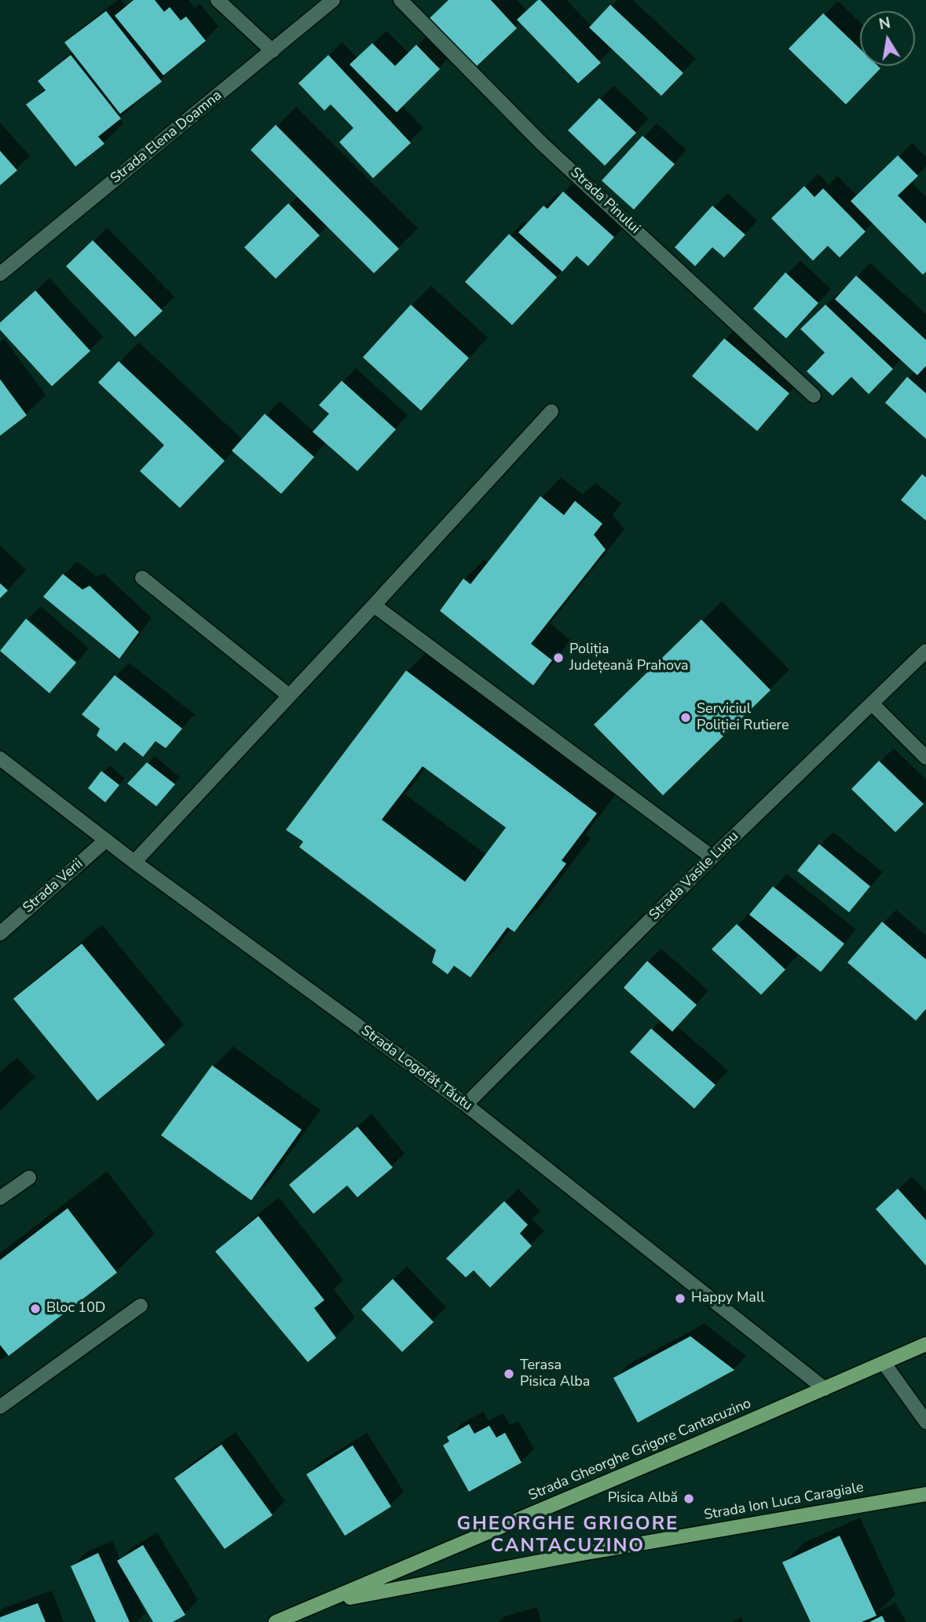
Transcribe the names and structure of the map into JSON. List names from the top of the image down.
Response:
{
  "streets": {
    "main road": ["Strada Gheorghe Grigore Cantacuzino", "Strada Ion Luca Caragiale"],
    "street": [
      "Strada Elena Doamna",
      "Strada Pinului",
      "Strada Vasile Lupu",
      "Strada Verii",
      "Strada Logofăt Tăutu"
    ]
  },
  "crossings": [
    ["Strada Vasile Lupu", "Strada Logofăt Tăutu"],
    ["Strada Verii", "Strada Logofăt Tăutu"],
    ["Strada Logofăt Tăutu", "Strada Gheorghe Grigore Cantacuzino"],
    ["Strada Gheorghe Grigore Cantacuzino", "Strada Ion Luca Caragiale"]
  ],
  "districts": ["GHEORGHE GRIGORE CANTACUZINO"],
  "places": [
    "Poliția Județeană Prahova",
    "Serviciul Poliției Rutiere",
    "Happy Mall",
    "Bloc 10D",
    "Terasa Pisica Alba",
    "Pisica Albă"
  ],
  "north": "top"
}
